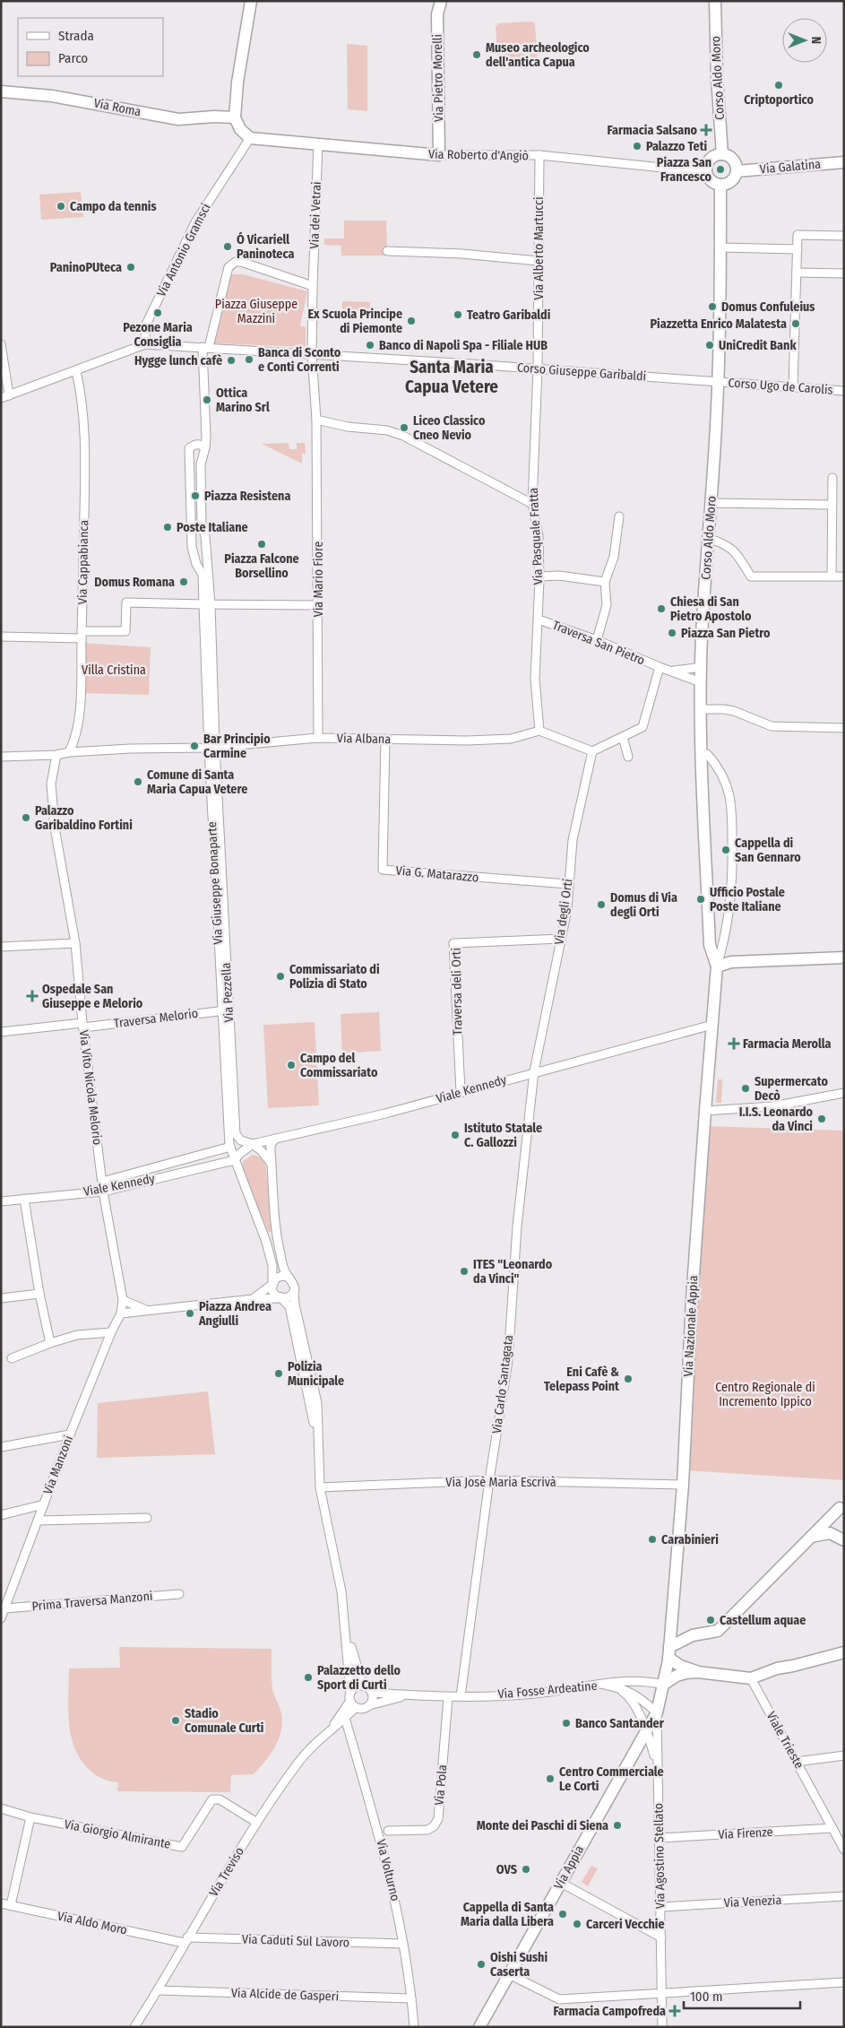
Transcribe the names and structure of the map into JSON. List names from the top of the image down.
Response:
{
  "streets": {
    "main road": [
      "Via Pietro Morelli",
      "Corso Aldo Moro",
      "Via Roma",
      "Via Roberto d'Angiò",
      "Via Galatina",
      "Via Nazionale Appia",
      "Via Appia"
    ],
    "street": [
      "Via dei Vetrai",
      "Via Alberto Martucci",
      "Via Antonio Gramsci",
      "Corso Giuseppe Garibaldi",
      "Corso Ugo de Carolis",
      "Via Pasquale Fratta",
      "Via Cappabianca",
      "Via Mario Fiore",
      "Traversa San Pietro",
      "Via Albana",
      "Via G. Matarazzo",
      "Via degli Orti",
      "Traversa deli Orti",
      "Via Pezzella",
      "Traversa Melorio",
      "Via Vito Nicola Melorio",
      "Viale Kennedy",
      "Via Carlo Santagata",
      "Via Manzoni",
      "Via Josè Maria Escrivà",
      "Prima Traversa Manzoni",
      "Via Fosse Ardeatine",
      "Viale Trieste",
      "Via Pola",
      "Via Firenze",
      "Via Giorgio Almirante",
      "Via Agostino Stellato",
      "Via Volturno",
      "Via Treviso",
      "Via Venezia",
      "Via Aldo Moro",
      "Via Caduti Sul Lavoro",
      "Via Alcide de Gasperi"
    ]
  },
  "crossings": [
    ["Via Pietro Morelli", "Via Roberto d'Angiò"],
    ["Corso Aldo Moro", "Via Roberto d'Angiò"],
    ["Corso Aldo Moro", "Via Galatina"],
    ["Corso Aldo Moro", "Corso Giuseppe Garibaldi"],
    ["Corso Aldo Moro", "Corso Ugo de Carolis"],
    ["Corso Aldo Moro", "Via Nazionale Appia"],
    ["Via Roberto d'Angiò", "Via Galatina"],
    ["Via Roberto d'Angiò", "Via dei Vetrai"],
    ["Via Roberto d'Angiò", "Via Alberto Martucci"],
    ["Via Roberto d'Angiò", "Via Antonio Gramsci"],
    ["Via Alberto Martucci", "Corso Giuseppe Garibaldi"],
    ["Via Alberto Martucci", "Via Pasquale Fratta"],
    ["Corso Giuseppe Garibaldi", "Corso Ugo de Carolis"],
    ["Corso Giuseppe Garibaldi", "Via Pasquale Fratta"],
    ["Corso Giuseppe Garibaldi", "Via Mario Fiore"],
    ["Via Pasquale Fratta", "Traversa San Pietro"],
    ["Via Pasquale Fratta", "Via Albana"],
    ["Via Cappabianca", "Via Albana"],
    ["Via Mario Fiore", "Via Albana"],
    ["Via Albana", "Via G. Matarazzo"],
    ["Via Albana", "Via Pezzella"],
    ["Via Albana", "Via Vito Nicola Melorio"],
    ["Via G. Matarazzo", "Via degli Orti"],
    ["Via degli Orti", "Traversa deli Orti"],
    ["Via degli Orti", "Viale Kennedy"],
    ["Via degli Orti", "Via Carlo Santagata"],
    ["Traversa deli Orti", "Viale Kennedy"],
    ["Via Pezzella", "Traversa Melorio"],
    ["Via Pezzella", "Viale Kennedy"],
    ["Traversa Melorio", "Via Vito Nicola Melorio"],
    ["Via Vito Nicola Melorio", "Viale Kennedy"],
    ["Via Vito Nicola Melorio", "Via Manzoni"],
    ["Viale Kennedy", "Via Nazionale Appia"],
    ["Viale Kennedy", "Via Carlo Santagata"],
    ["Via Nazionale Appia", "Via Josè Maria Escrivà"],
    ["Via Nazionale Appia", "Via Fosse Ardeatine"],
    ["Via Nazionale Appia", "Via Appia"],
    ["Via Carlo Santagata", "Via Josè Maria Escrivà"],
    ["Via Carlo Santagata", "Via Fosse Ardeatine"],
    ["Via Manzoni", "Prima Traversa Manzoni"],
    ["Via Fosse Ardeatine", "Via Pola"],
    ["Via Fosse Ardeatine", "Via Appia"],
    ["Via Fosse Ardeatine", "Via Treviso"],
    ["Viale Trieste", "Via Firenze"],
    ["Via Firenze", "Via Agostino Stellato"],
    ["Via Giorgio Almirante", "Via Treviso"],
    ["Via Agostino Stellato", "Via Appia"],
    ["Via Agostino Stellato", "Via Venezia"],
    ["Via Volturno", "Via Treviso"],
    ["Via Volturno", "Via Caduti Sul Lavoro"],
    ["Via Volturno", "Via Alcide de Gasperi"],
    ["Via Treviso", "Via Aldo Moro"],
    ["Via Treviso", "Via Caduti Sul Lavoro"],
    ["Via Treviso", "Via Alcide de Gasperi"],
    ["Via Aldo Moro", "Via Caduti Sul Lavoro"]
  ],
  "districts": ["Santa Maria Capua Vetere"],
  "parks": ["Piazza Giuseppe Mazzini", "Villa Cristina", "Centro Regionale di Incremento Ippico"],
  "places": {
    "other": [
      "Museo archeologico dell'antica Capua",
      "Criptoportico",
      "Palazzo Teti",
      "Piazza San Francesco",
      "Campo da tennis",
      "Ó Vicariell Paninoteca",
      "PaninoPUteca",
      "Domus Confuleius",
      "Pezone Maria Consiglia",
      "Teatro Garibaldi",
      "Ex Scuola Principe di Piemonte",
      "Piazzetta Enrico Malatesta",
      "Banco di Napoli Spa - Filiale HUB",
      "UniCredit Bank",
      "Banca di Sconto e Conti Correnti",
      "Hygge lunch cafè",
      "Ottica Marino Srl",
      "Liceo Classico Cneo Nevio",
      "Piazza Resistena",
      "Poste Italiane",
      "Piazza Falcone Borsellino",
      "Domus Romana",
      "Chiesa di San Pietro Apostolo",
      "Piazza San Pietro",
      "Bar Principio Carmine",
      "Comune di Santa Maria Capua Vetere",
      "Palazzo Garibaldino Fortini",
      "Cappella di San Gennaro",
      "Ufficio Postale Poste Italiane",
      "Domus di Via degli Orti",
      "Commissariato di Polizia di Stato",
      "Campo del Commissariato",
      "Supermercato Decò",
      "I.I.S. Leonardo da Vinci",
      "Istituto Statale C. Gallozzi",
      "ITES \"Leonardo da Vinci\"",
      "Piazza Andrea Angiulli",
      "Polizia Municipale",
      "Eni Cafè & Telepass Point",
      "Carabinieri",
      "Castellum aquae",
      "Palazzetto dello Sport di Curti",
      "Stadio Comunale Curti",
      "Banco Santander",
      "Centro Commerciale Le Corti",
      "Monte dei Paschi di Siena",
      "OVS",
      "Cappella di Santa Maria dalla Libera",
      "Carceri Vecchie",
      "Oishi Sushi Caserta"
    ],
    "health": [
      "Farmacia Salsano",
      "Ospedale San Giuseppe e Melorio",
      "Farmacia Merolla",
      "Farmacia Campofreda"
    ]
  },
  "legend": ["Strada", "Parco"],
  "scale_bar": "100 m",
  "north": "right"
}
